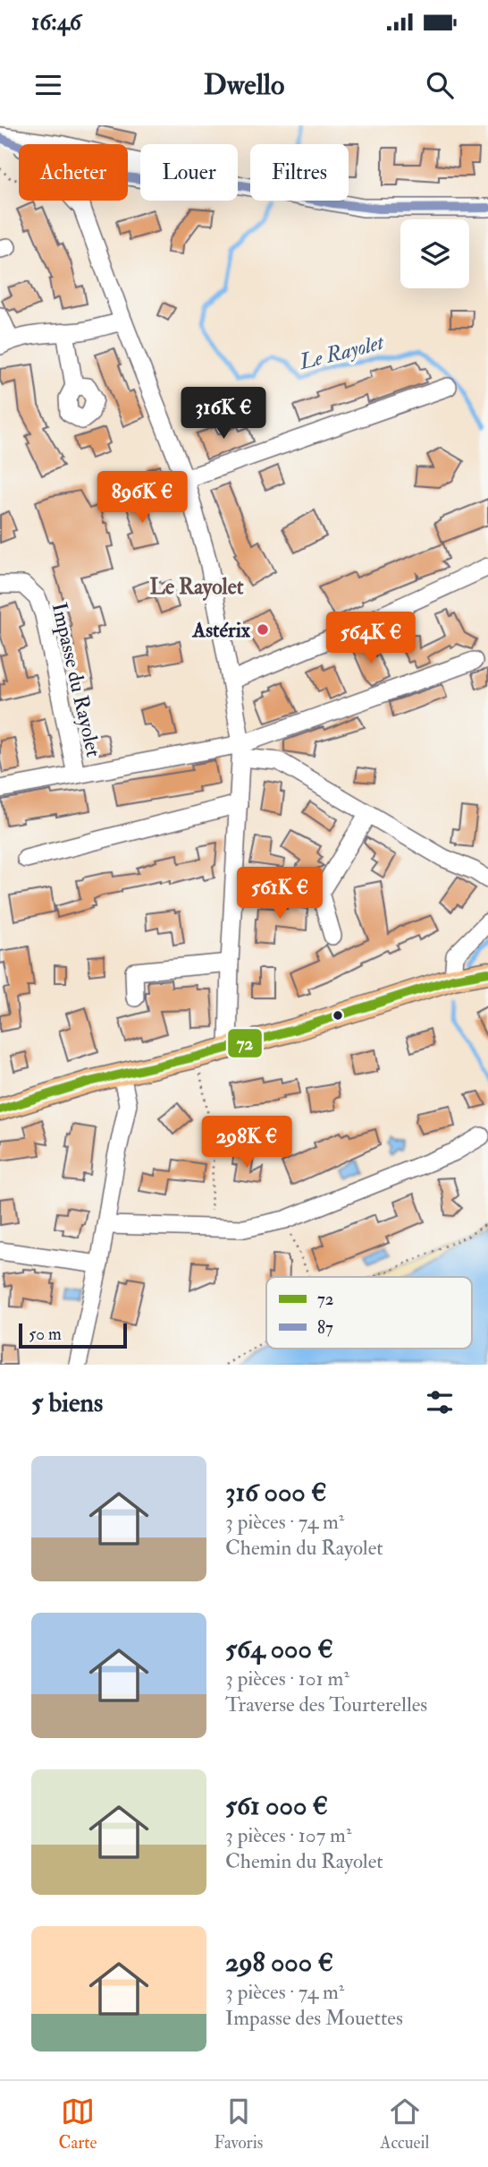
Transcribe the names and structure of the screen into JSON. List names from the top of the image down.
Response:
{
  "streets": {
    "street": ["Impasse du Rayolet"]
  },
  "districts": ["Le Rayolet"],
  "water": ["Le Rayolet"],
  "places": ["Astérix"],
  "lines": ["transit line 87", "transit line 72"],
  "legend": ["72", "87"],
  "scale_bar": "50 m",
  "page": {
    "status": "16:46",
    "header": "Dwello",
    "chip": ["Acheter", "Louer", "Filtres"],
    "price": [
      "316K €",
      "896K €",
      "564K €",
      "561K €",
      "298K €"
    ],
    "scale": "50 m",
    "heading": "5 biens",
    "list": [
      {
        "name": "316 000 €",
        "note": "3 pièces · 74 m² · Chemin du Rayolet"
      },
      {
        "name": "564 000 €",
        "note": "3 pièces · 101 m² · Traverse des Tourterelles"
      },
      {
        "name": "561 000 €",
        "note": "3 pièces · 107 m² · Chemin du Rayolet"
      },
      {
        "name": "298 000 €",
        "note": "3 pièces · 74 m² · Impasse des Mouettes"
      }
    ],
    "tabs": ["Carte", "Favoris", "Accueil"]
  }
}
